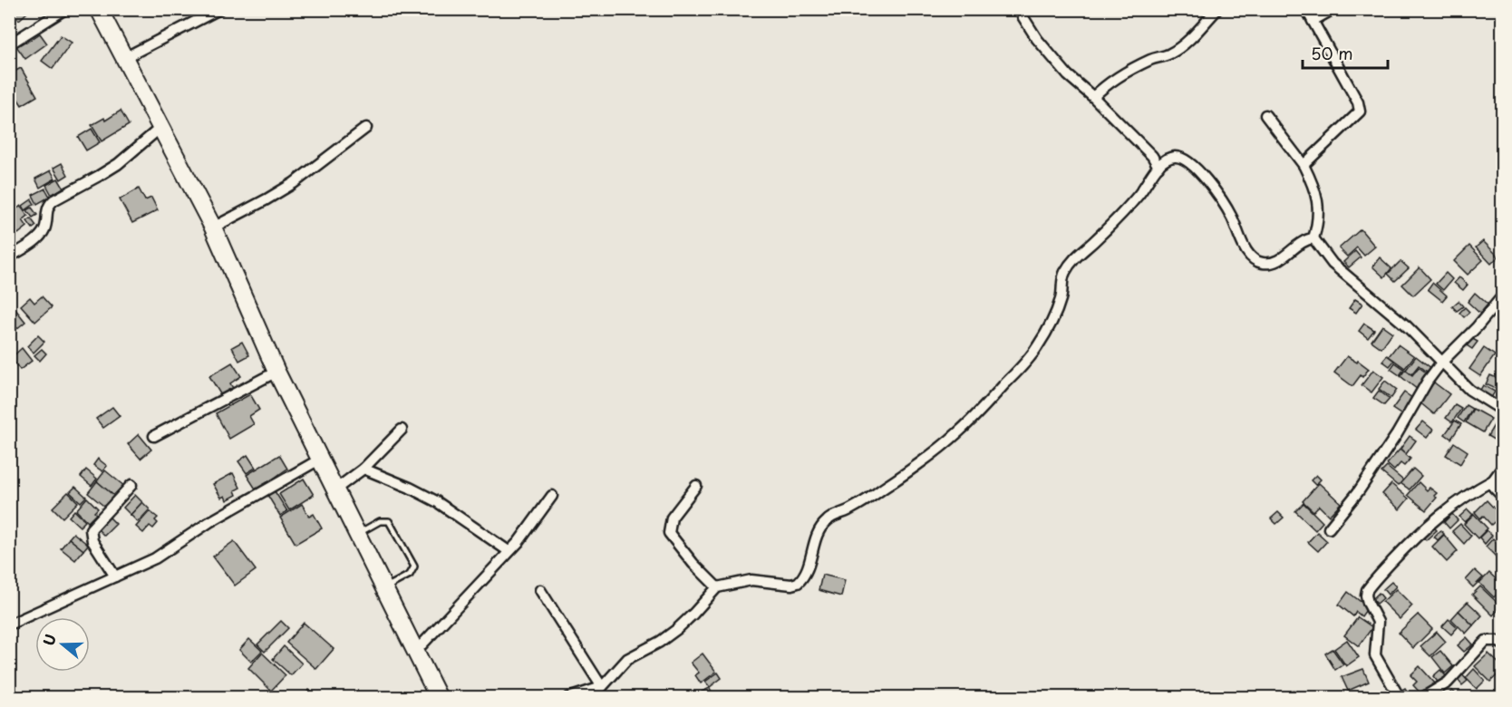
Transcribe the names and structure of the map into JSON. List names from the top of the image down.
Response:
{
  "scale_bar": "50 m",
  "north": "left"
}
